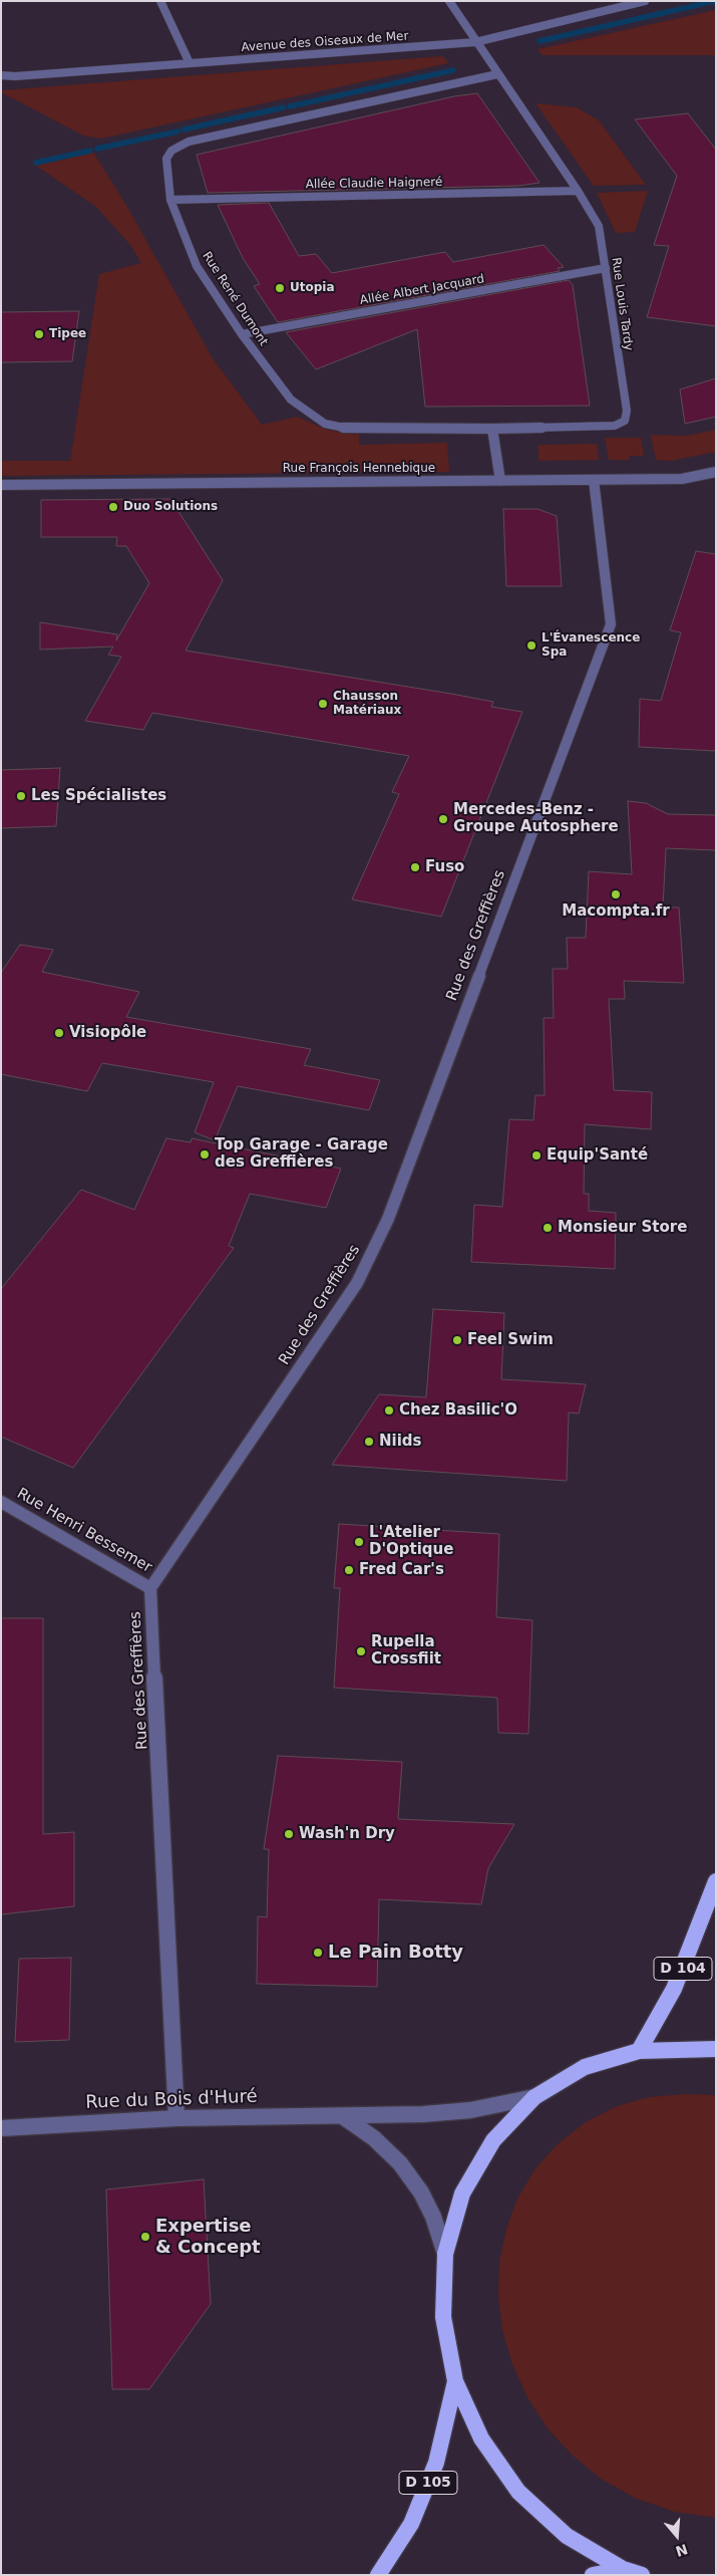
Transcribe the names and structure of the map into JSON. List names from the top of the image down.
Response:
{
  "streets": {
    "main road": ["D 104", "D 105"],
    "street": [
      "Avenue des Oiseaux de Mer",
      "Allée Claudie Haigneré",
      "Allée Albert Jacquard",
      "Rue René Dumont",
      "Rue Louis Tardy",
      "Rue François Hennebique",
      "Rue des Greffières",
      "Rue Henri Bessemer",
      "Rue du Bois d'Huré"
    ]
  },
  "crossings": [
    ["Avenue des Oiseaux de Mer", "Rue Louis Tardy"],
    ["Allée Claudie Haigneré", "Rue René Dumont"],
    ["Allée Claudie Haigneré", "Rue Louis Tardy"],
    ["Allée Albert Jacquard", "Rue René Dumont"],
    ["Allée Albert Jacquard", "Rue Louis Tardy"],
    ["Rue René Dumont", "Rue Louis Tardy"],
    ["Rue François Hennebique", "Rue des Greffières"],
    ["Rue des Greffières", "Rue Henri Bessemer"],
    ["Rue des Greffières", "Rue du Bois d'Huré"]
  ],
  "places": [
    "Utopia",
    "Tipee",
    "Duo Solutions",
    "L'Évanescence Spa",
    "Chausson Matériaux",
    "Les Spécialistes",
    "Mercedes-Benz - Groupe Autosphere",
    "Fuso",
    "Macompta.fr",
    "Visiopôle",
    "Top Garage - Garage des Greffières",
    "Equip'Santé",
    "Monsieur Store",
    "Feel Swim",
    "Chez Basilic'O",
    "Niids",
    "L'Atelier D'Optique",
    "Fred Car's",
    "Rupella Crossfiit",
    "Wash'n Dry",
    "Le Pain Botty",
    "Expertise & Concept"
  ],
  "north": "bottom"
}
